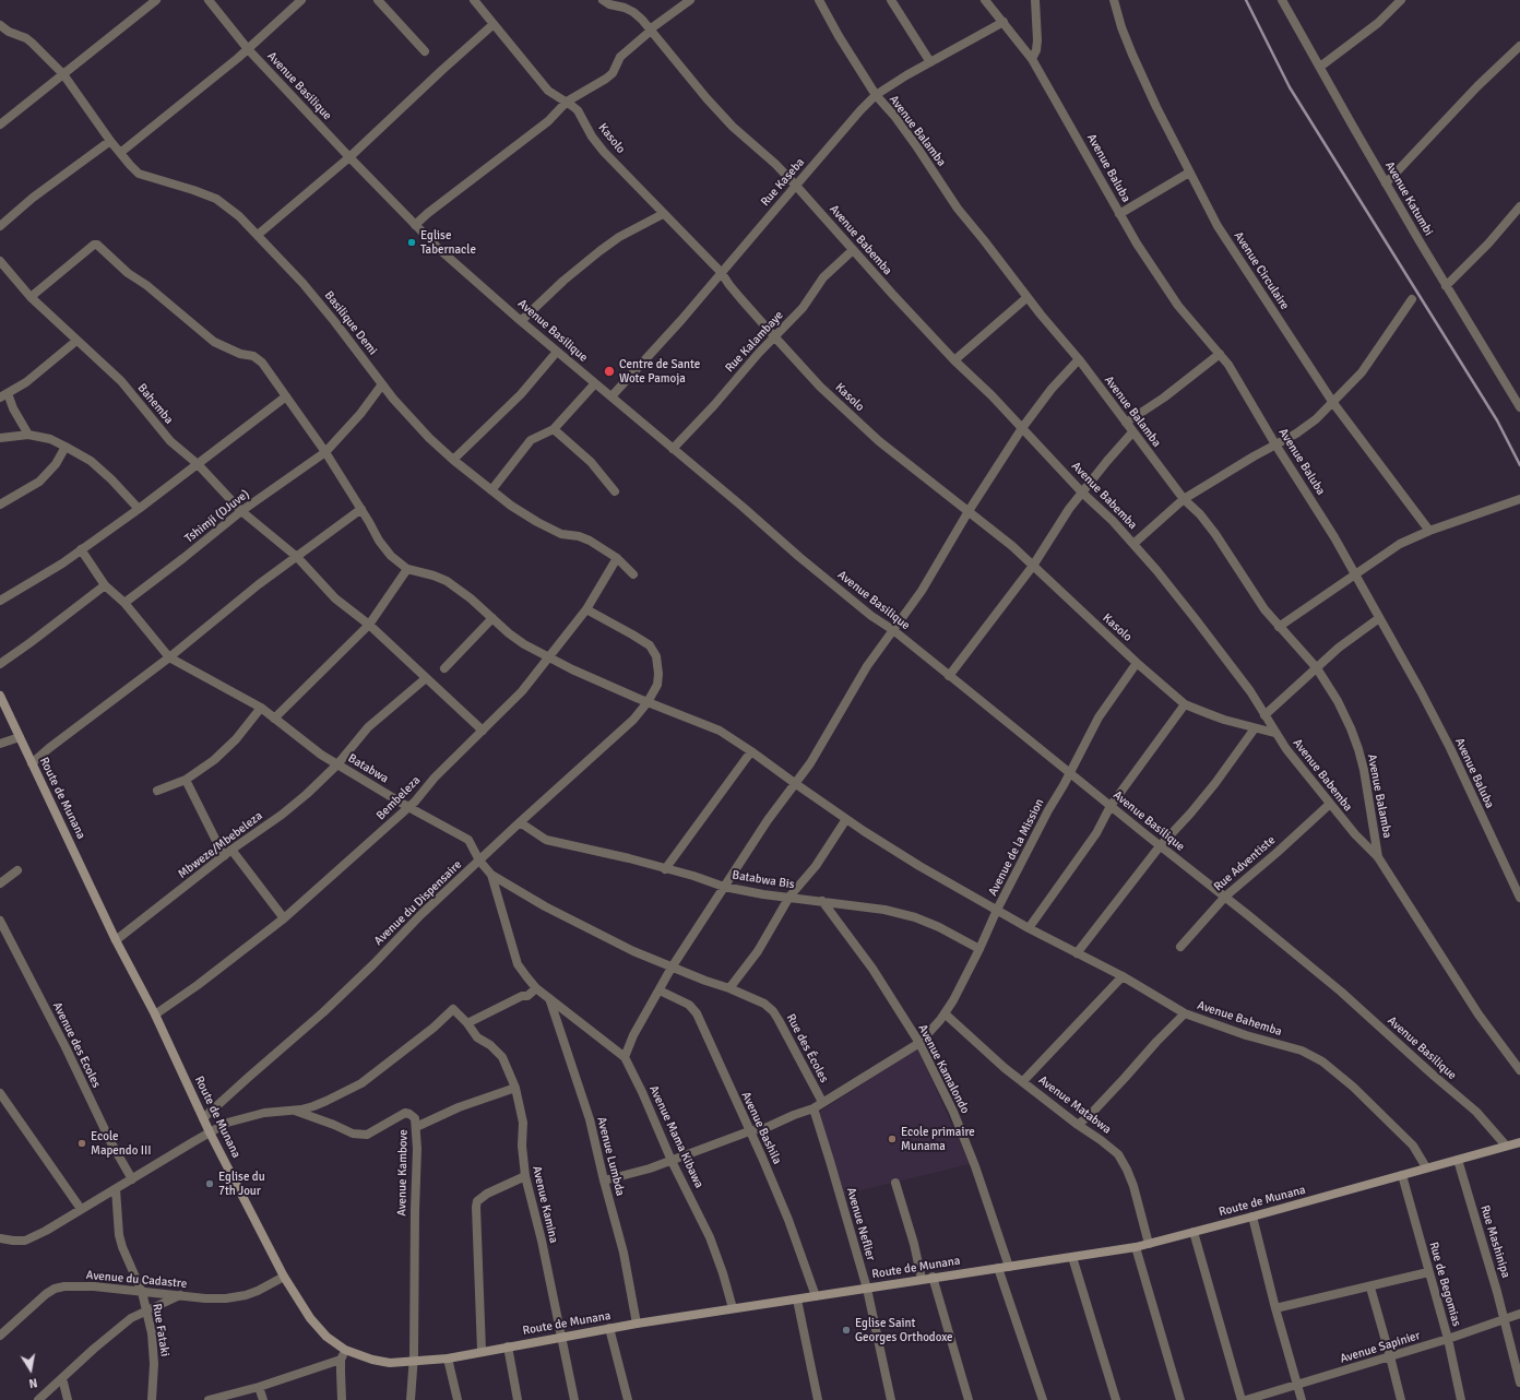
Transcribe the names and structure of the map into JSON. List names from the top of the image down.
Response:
{
  "streets": {
    "main road": ["Route de Munana"],
    "street": [
      "Avenue Basilique",
      "Avenue Balamba",
      "Kasolo",
      "Avenue Baluba",
      "Rue Kaseba",
      "Avenue Katumbi",
      "Avenue Babemba",
      "Avenue Circulaire",
      "Basilique Demi",
      "Rue Kalambaye",
      "Bahemba",
      "Tshimji (DJuve)",
      "Batabwa",
      "Bembeleza",
      "Mbweze/Mbebeleza",
      "Avenue de la Mission",
      "Rue Adventiste",
      "Batabwa Bis",
      "Avenue du Dispensaire",
      "Avenue Bahemba",
      "Avenue des Ecoles",
      "Rue des Écoles",
      "Avenue Kamalondo",
      "Avenue Matabwa",
      "Avenue Bashila",
      "Avenue Mama Kibawa",
      "Avenue Lumbda",
      "Avenue Kambove",
      "Avenue Kamina",
      "Avenue Neflier",
      "Rue Mashinipa",
      "Avenue du Cadastre",
      "Rue de Begomias",
      "Rue Fataki",
      "Avenue Sapinier"
    ]
  },
  "crossings": [
    ["Avenue Basilique", "Rue Kaseba"],
    ["Avenue Basilique", "Rue Kalambaye"],
    ["Avenue Basilique", "Route de Munana"],
    ["Avenue Basilique", "Avenue de la Mission"],
    ["Avenue Basilique", "Rue Adventiste"],
    ["Avenue Balamba", "Rue Kaseba"],
    ["Avenue Balamba", "Avenue Babemba"],
    ["Kasolo", "Rue Kaseba"],
    ["Kasolo", "Avenue Babemba"],
    ["Kasolo", "Rue Kalambaye"],
    ["Kasolo", "Avenue de la Mission"],
    ["Avenue Baluba", "Rue Kaseba"],
    ["Rue Kaseba", "Avenue Babemba"],
    ["Avenue Babemba", "Rue Kalambaye"],
    ["Avenue Babemba", "Rue Adventiste"],
    ["Basilique Demi", "Tshimji (DJuve)"],
    ["Basilique Demi", "Bembeleza"],
    ["Bahemba", "Tshimji (DJuve)"],
    ["Bahemba", "Bembeleza"],
    ["Bahemba", "Mbweze/Mbebeleza"],
    ["Tshimji (DJuve)", "Batabwa"],
    ["Batabwa", "Bembeleza"],
    ["Batabwa", "Mbweze/Mbebeleza"],
    ["Batabwa", "Avenue du Dispensaire"],
    ["Batabwa", "Rue des Écoles"],
    ["Route de Munana", "Bembeleza"],
    ["Route de Munana", "Mbweze/Mbebeleza"],
    ["Route de Munana", "Avenue du Dispensaire"],
    ["Route de Munana", "Avenue Bahemba"],
    ["Route de Munana", "Avenue Kamalondo"],
    ["Route de Munana", "Avenue Matabwa"],
    ["Route de Munana", "Avenue Bashila"],
    ["Route de Munana", "Avenue Mama Kibawa"],
    ["Route de Munana", "Avenue Lumbda"],
    ["Route de Munana", "Avenue Kambove"],
    ["Route de Munana", "Avenue Kamina"],
    ["Route de Munana", "Avenue Neflier"],
    ["Route de Munana", "Rue Mashinipa"],
    ["Route de Munana", "Avenue du Cadastre"],
    ["Route de Munana", "Rue de Begomias"],
    ["Bembeleza", "Avenue du Dispensaire"],
    ["Bembeleza", "Avenue Bahemba"],
    ["Avenue de la Mission", "Batabwa Bis"],
    ["Avenue de la Mission", "Avenue Bahemba"],
    ["Avenue de la Mission", "Rue des Écoles"],
    ["Avenue de la Mission", "Avenue Kamalondo"],
    ["Avenue de la Mission", "Avenue Matabwa"],
    ["Batabwa Bis", "Avenue du Dispensaire"],
    ["Batabwa Bis", "Avenue Kamalondo"],
    ["Avenue du Dispensaire", "Avenue Bahemba"],
    ["Avenue Kambove", "Avenue Kamina"],
    ["Rue Mashinipa", "Avenue Sapinier"],
    ["Avenue du Cadastre", "Rue Fataki"],
    ["Rue de Begomias", "Avenue Sapinier"]
  ],
  "places": [
    "Eglise Tabernacle",
    "Centre de Sante Wote Pamoja",
    "Ecole primaire Munama",
    "Ecole Mapendo III",
    "Eglise du 7th Jour",
    "Eglise Saint Georges Orthodoxe"
  ],
  "north": "bottom"
}
